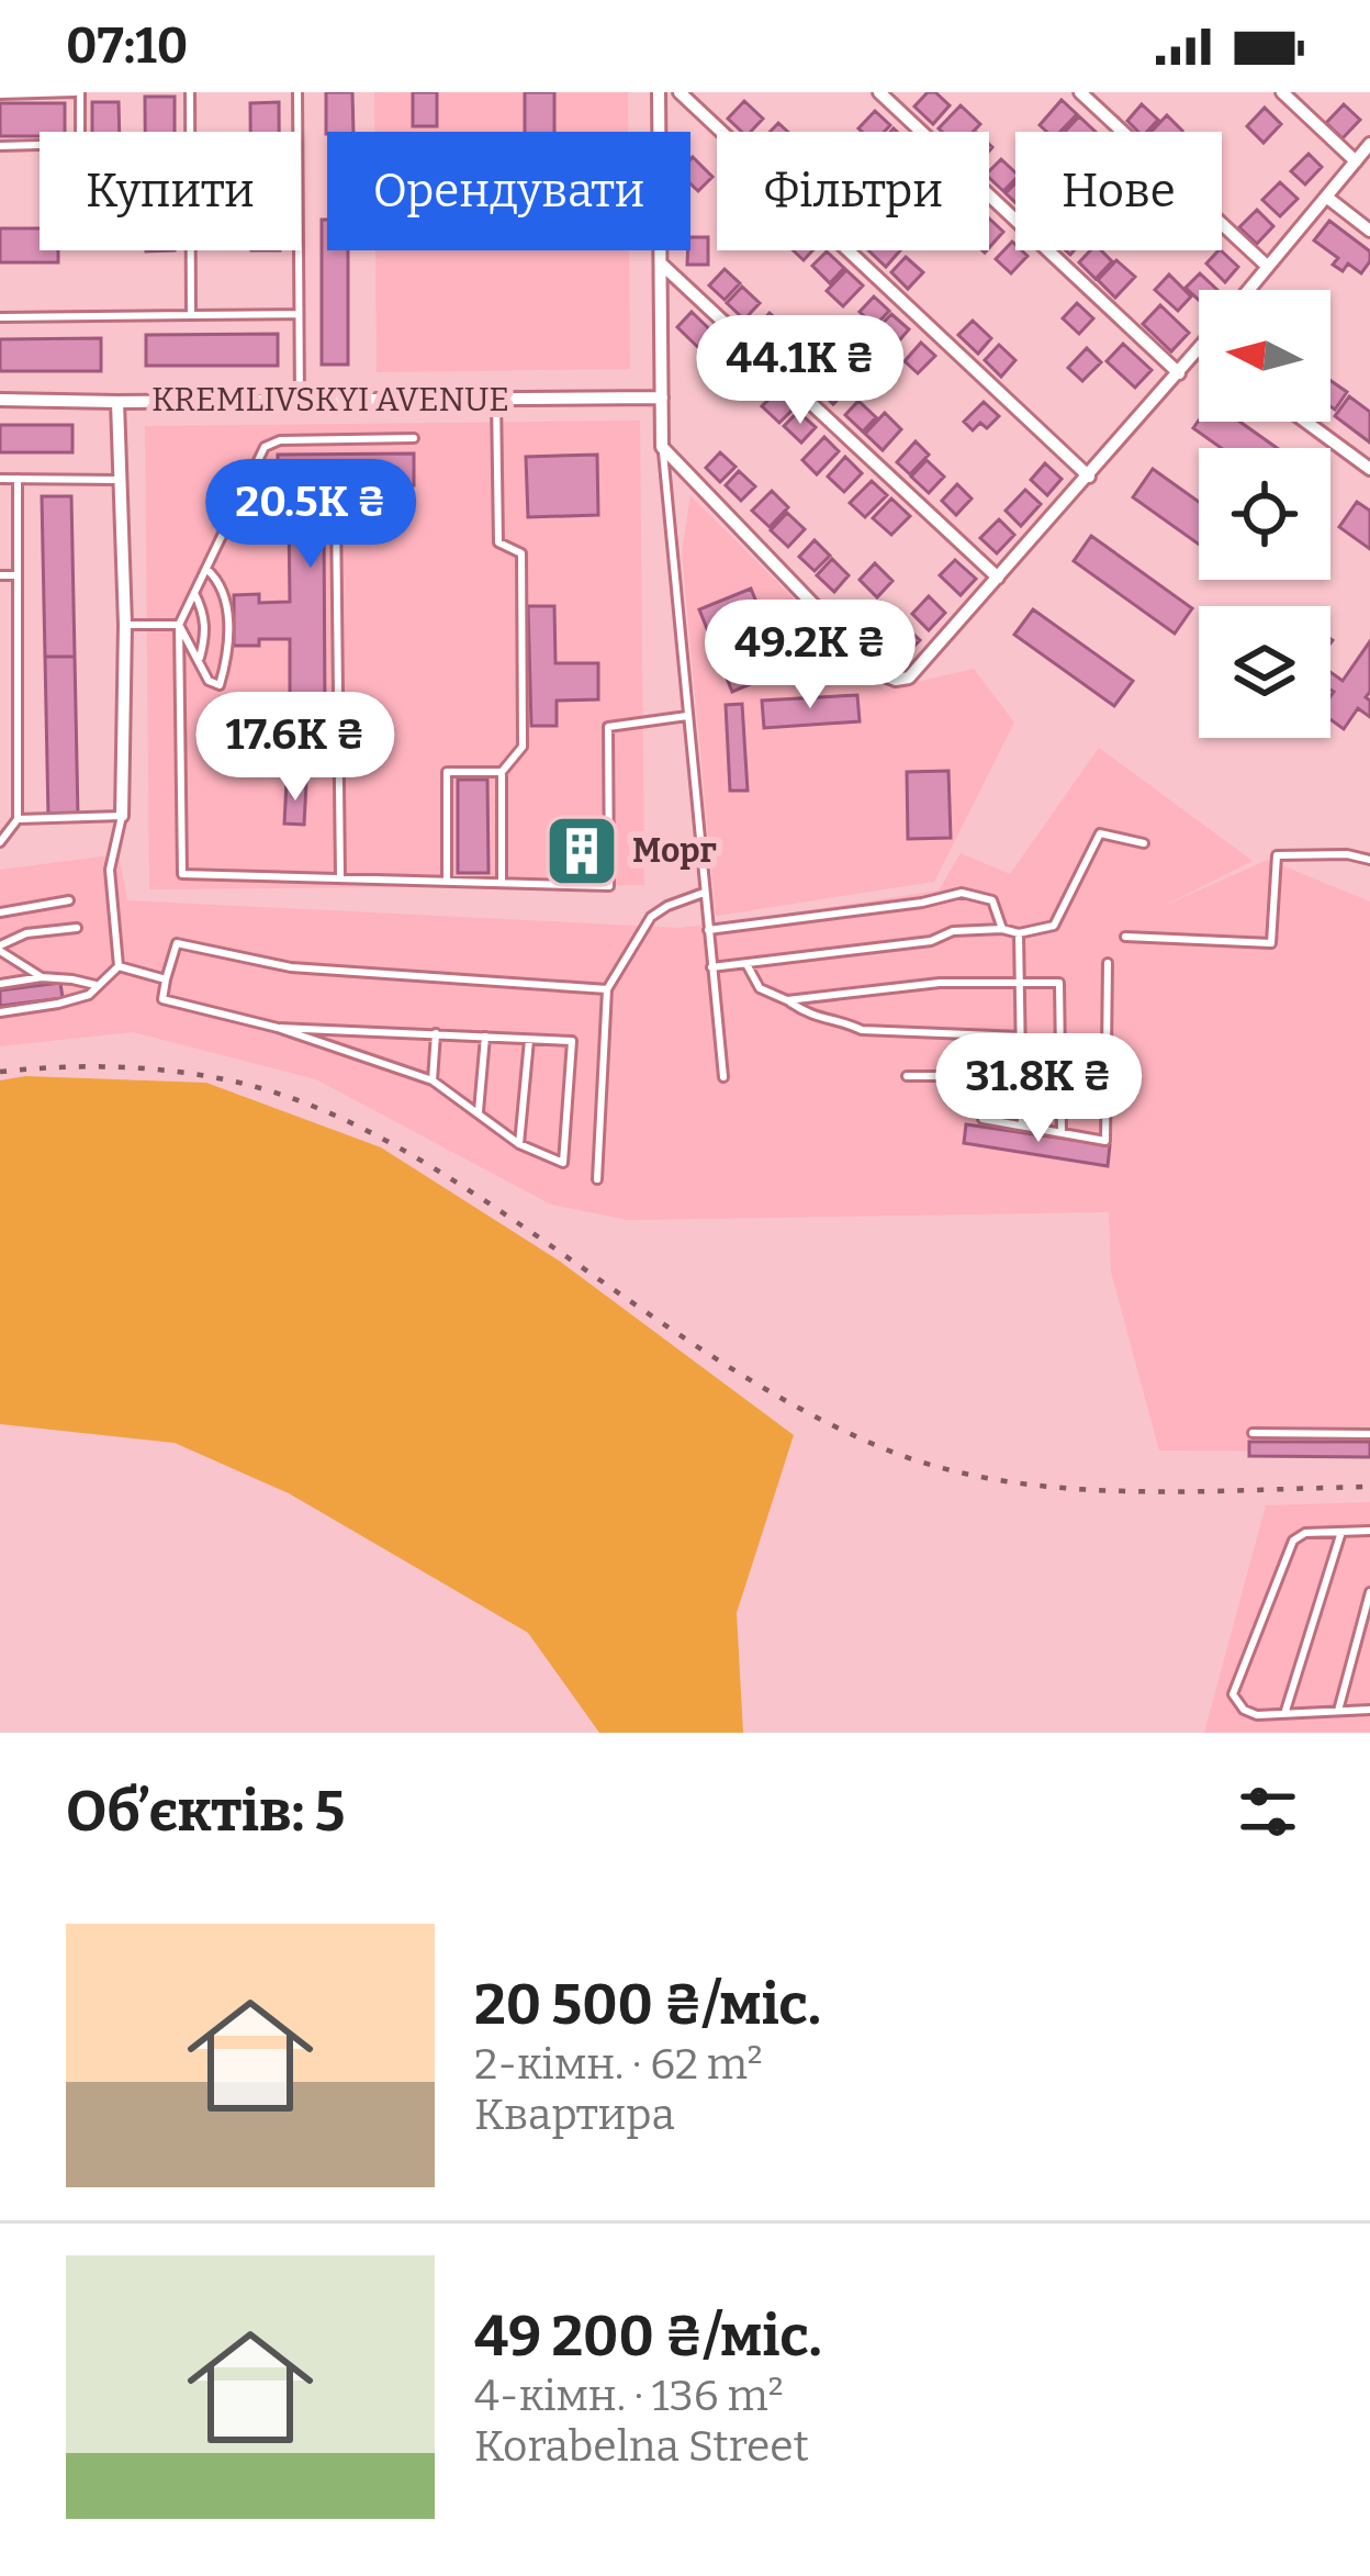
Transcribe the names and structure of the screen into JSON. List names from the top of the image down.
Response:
{
  "streets": {
    "street": ["KREMLIVSKYI AVENUE"]
  },
  "places": {
    "building": ["Морг"]
  },
  "north": "left",
  "page": {
    "status": "07:10",
    "chip": [
      "Купити",
      "Орендувати",
      "Фільтри",
      "Нове"
    ],
    "price": [
      "44.1K ₴",
      "20.5K ₴",
      "49.2K ₴",
      "17.6K ₴",
      "31.8K ₴"
    ],
    "heading": "Об’єктів: 5",
    "list": [
      {
        "name": "20 500 ₴/міс.",
        "note": "2-кімн. · 62 m² · Квартира"
      },
      {
        "name": "49 200 ₴/міс.",
        "note": "4-кімн. · 136 m² · Korabelna Street"
      }
    ]
  }
}
